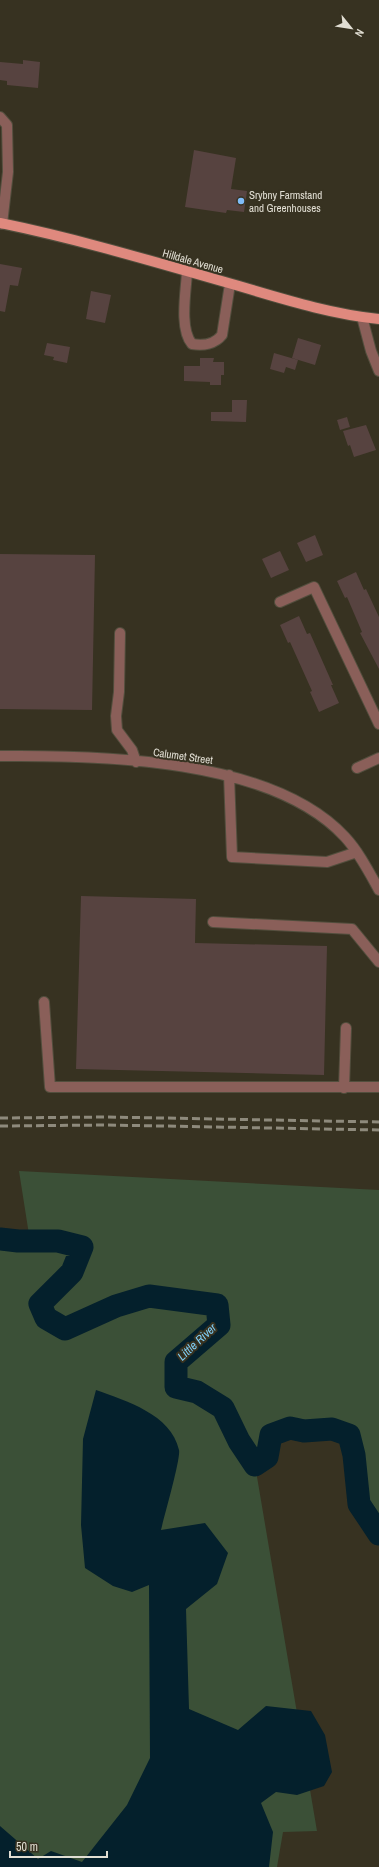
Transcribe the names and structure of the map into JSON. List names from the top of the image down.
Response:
{
  "streets": {
    "main road": ["Hilldale Avenue"],
    "street": ["Calumet Street"]
  },
  "water": ["Little River"],
  "places": ["Srybny Farmstand and Greenhouses"],
  "scale_bar": "50 m",
  "north": "bottom right"
}
